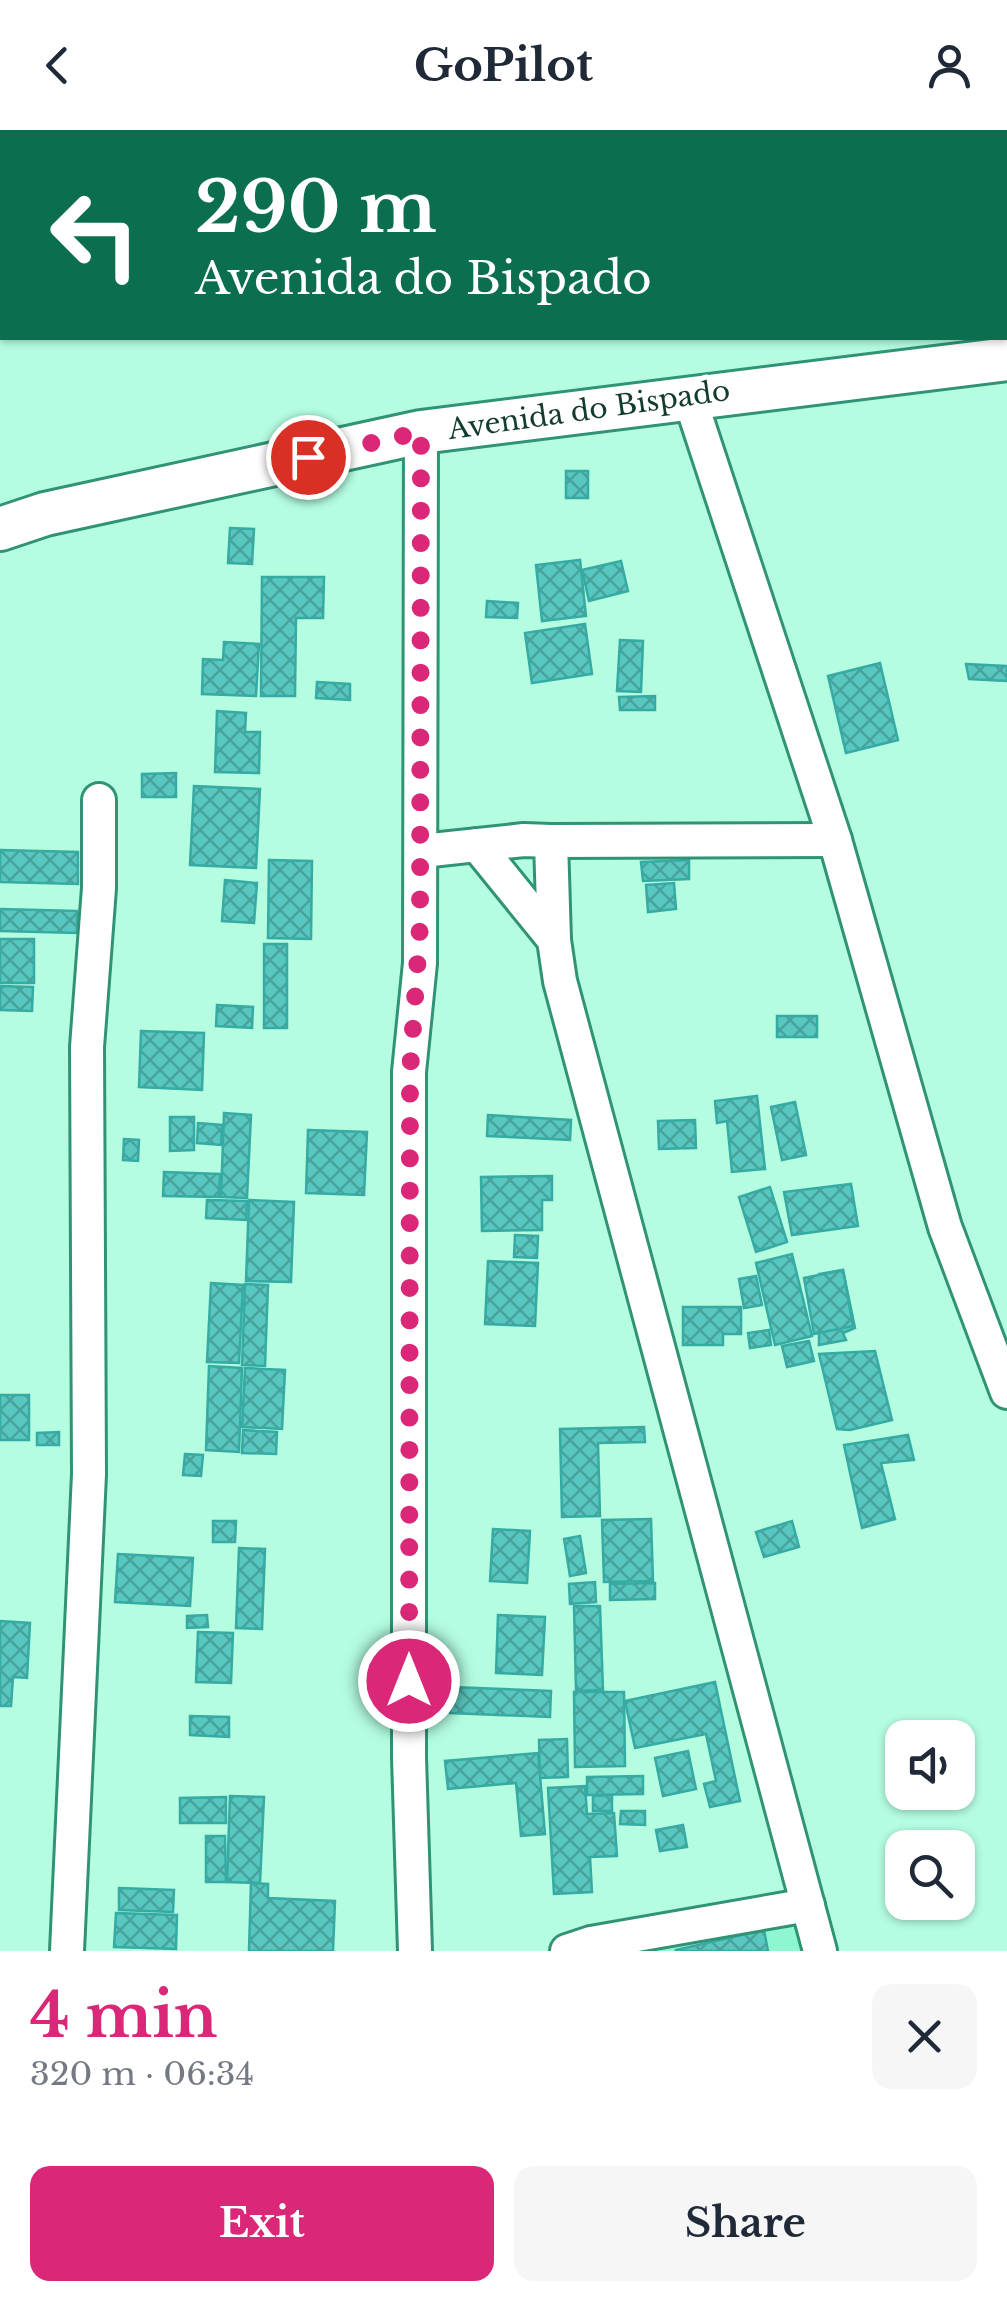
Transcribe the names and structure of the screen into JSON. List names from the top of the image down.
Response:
{
  "streets": {
    "main road": ["Avenida do Bispado"]
  },
  "page": {
    "header": "GoPilot",
    "turn": ["290 m", "Avenida do Bispado"],
    "heading": ["4 min", "320 m · 06:34"],
    "buttons": ["Exit", "Share"]
  }
}
